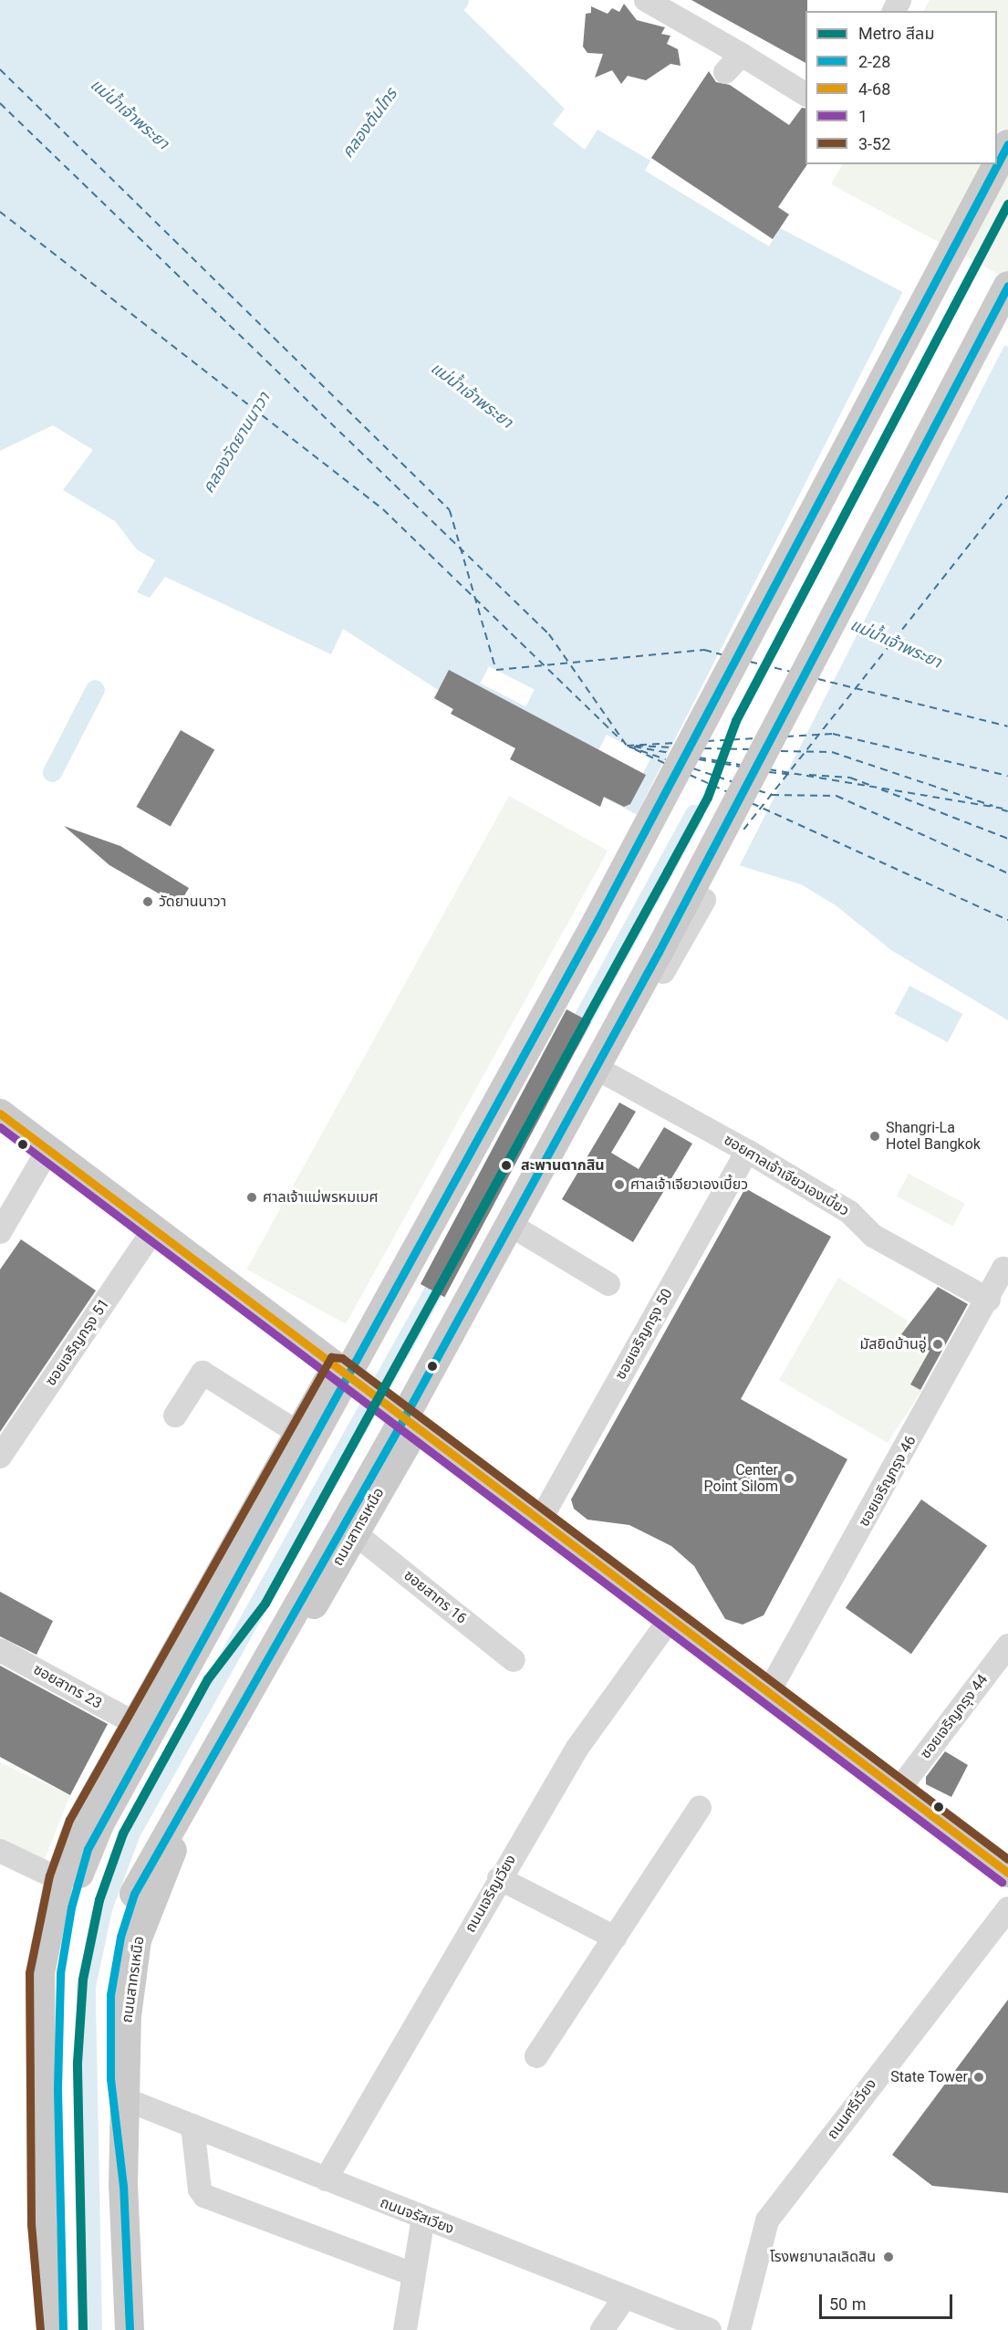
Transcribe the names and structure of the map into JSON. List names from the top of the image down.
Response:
{
  "streets": {
    "main road": ["ถนนสาทรเหนือ"],
    "street": [
      "ซอยศาลเจ้าเจียวเองเบี้ยว",
      "ซอยเจริญกรุง 50",
      "ซอยเจริญกรุง 51",
      "ซอยเจริญกรุง 46",
      "ซอยสาทร 16",
      "ซอยสาทร 23",
      "ซอยเจริญกรุง 44",
      "ถนนเจริญเวียง",
      "ถนนศรีเวียง",
      "ถนนจรัสเวียง"
    ]
  },
  "crossings": [
    ["ซอยศาลเจ้าเจียวเองเบี้ยว", "ซอยเจริญกรุง 50"],
    ["ซอยศาลเจ้าเจียวเองเบี้ยว", "ซอยเจริญกรุง 46"],
    ["ซอยศาลเจ้าเจียวเองเบี้ยว", "ถนนสาทรเหนือ"],
    ["ถนนสาทรเหนือ", "ซอยสาทร 16"],
    ["ถนนสาทรเหนือ", "ถนนจรัสเวียง"],
    ["ถนนเจริญเวียง", "ถนนจรัสเวียง"]
  ],
  "water": ["แม่น้ำเจ้าพระยา", "คลองต้นไทร", "คลองวัดยานนาวา"],
  "places": [
    "วัดยานนาวา",
    "Shangri-La Hotel Bangkok",
    "สะพานตากสิน",
    "ศาลเจ้าเจียวเองเบี้ยว",
    "ศาลเจ้าแม่พรหมเมศ",
    "มัสยิดบ้านอู่",
    "Center Point Silom",
    "State Tower",
    "โรงพยาบาลเลิดสิน"
  ],
  "lines": [
    "transit line 2-28",
    "metro line สีลม",
    "transit line 4-68",
    "transit line 1",
    "transit line 3-52"
  ],
  "legend": [
    "Metro สีลม",
    "2-28",
    "4-68",
    "1",
    "3-52"
  ],
  "scale_bar": "50 m"
}
